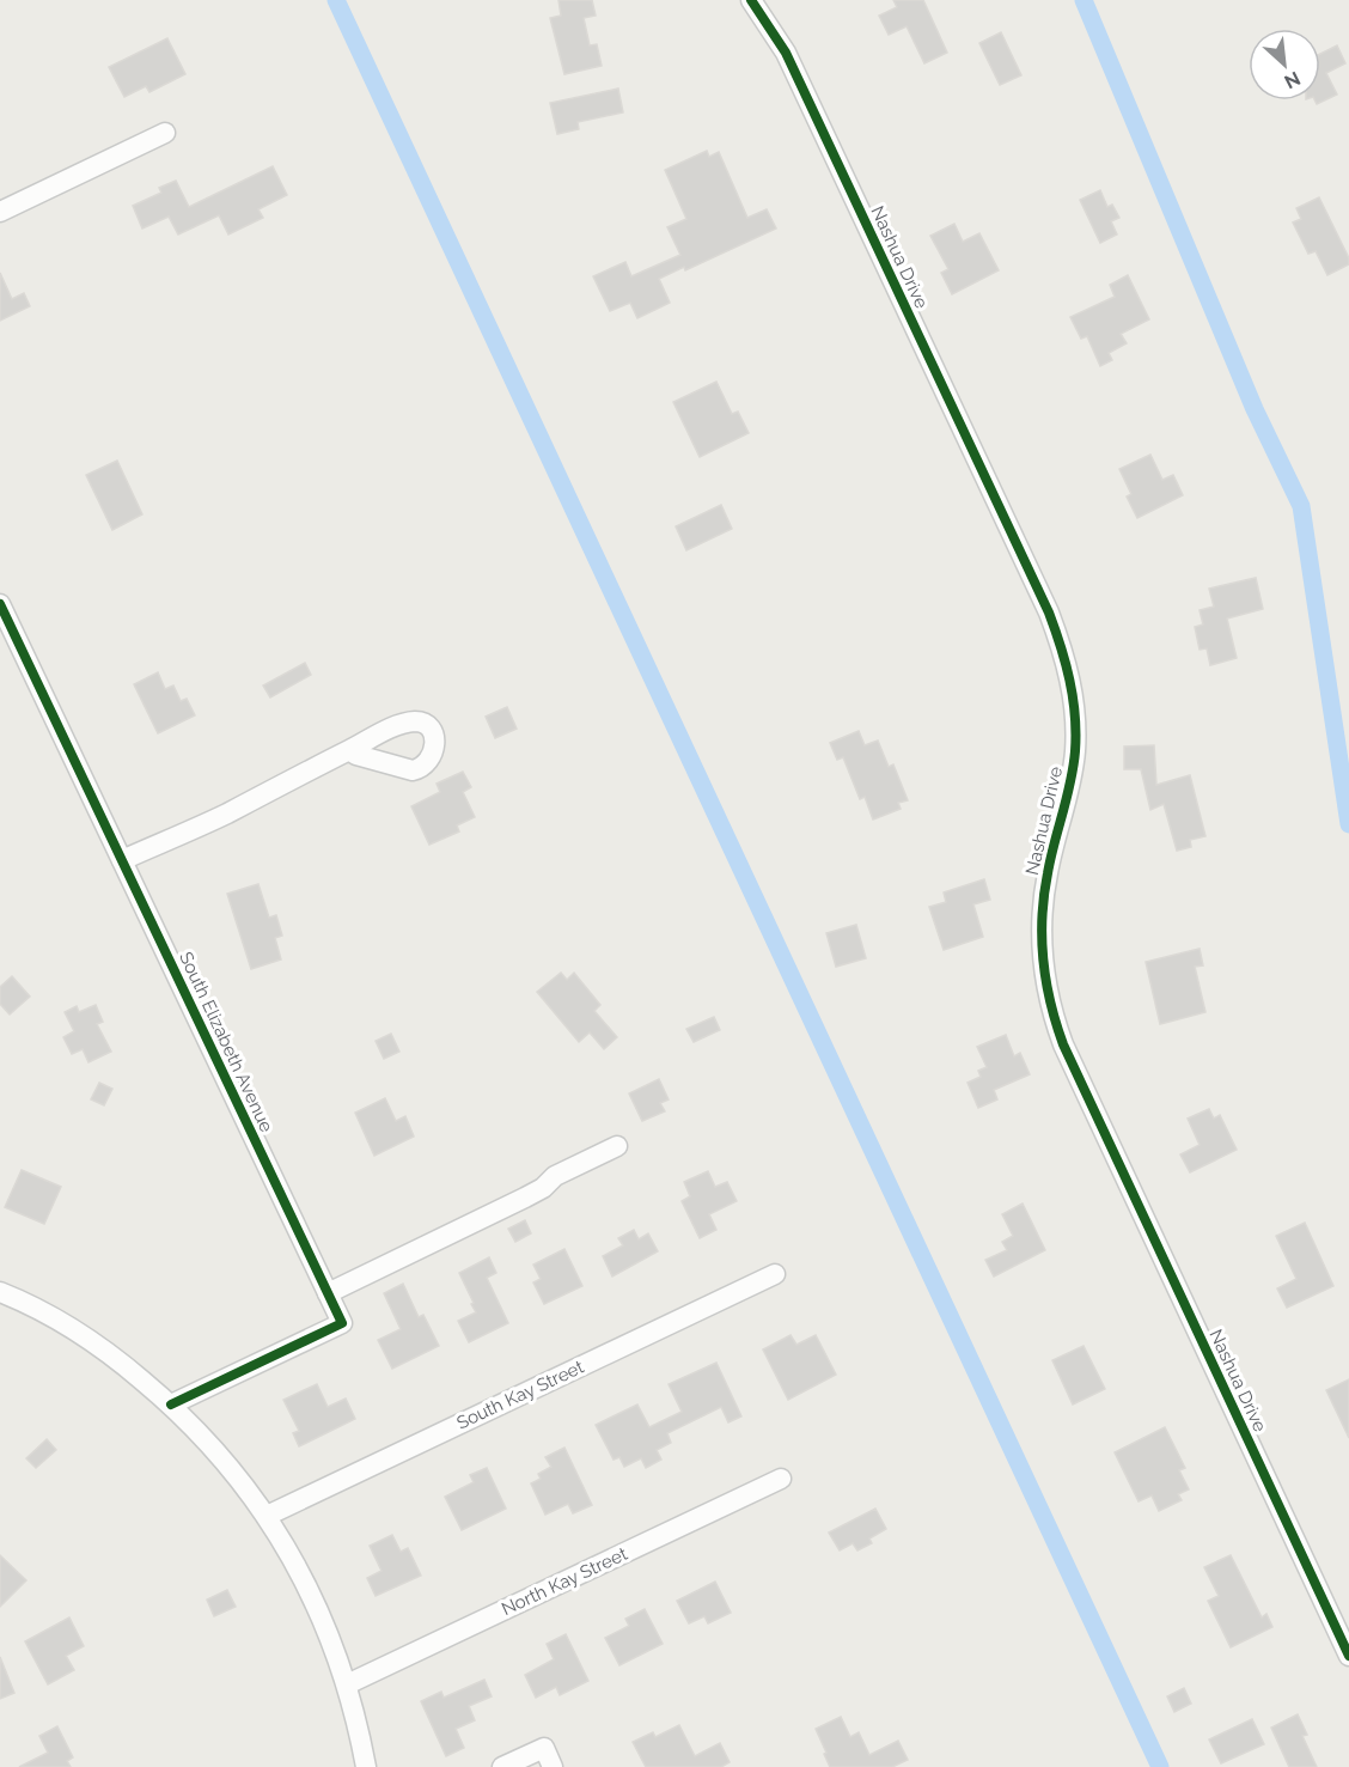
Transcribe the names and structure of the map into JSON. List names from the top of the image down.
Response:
{
  "streets": {
    "street": [
      "Nashua Drive",
      "South Elizabeth Avenue",
      "South Kay Street",
      "North Kay Street"
    ]
  },
  "north": "bottom right"
}
